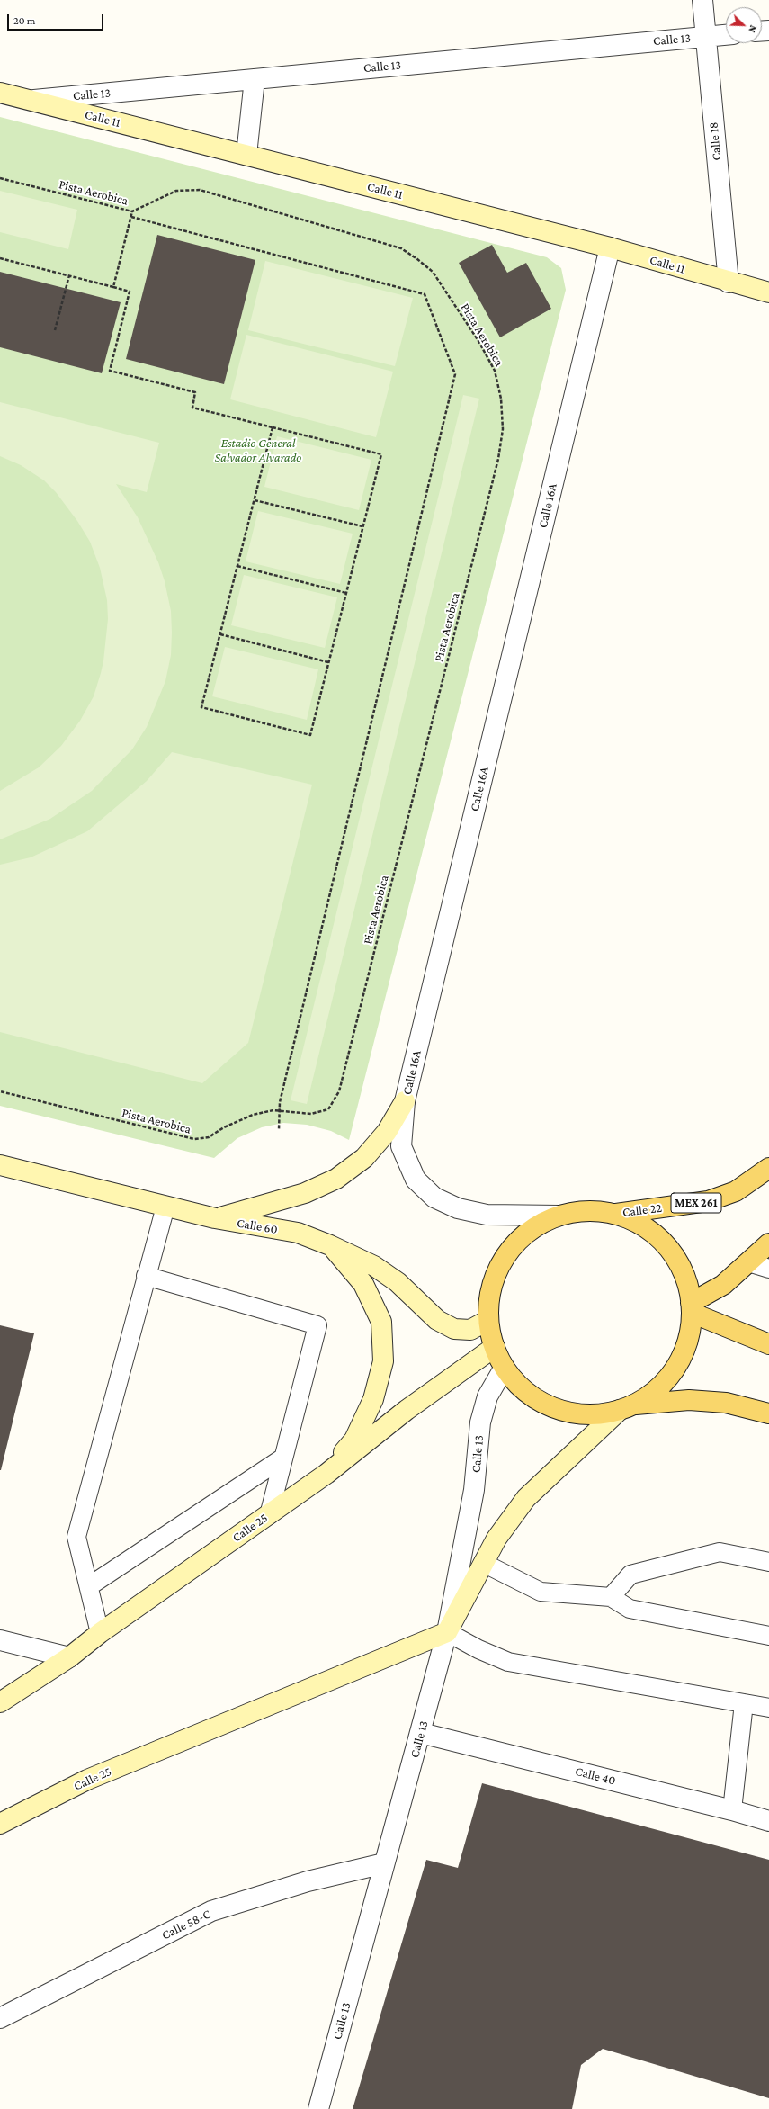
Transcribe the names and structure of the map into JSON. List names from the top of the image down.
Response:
{
  "streets": {
    "main road": [
      "Calle 11",
      "MEX 261",
      "Calle 22",
      "Calle 60",
      "Calle 25"
    ],
    "street": [
      "Calle 13",
      "Calle 18",
      "Calle 16A",
      "Calle 40",
      "Calle 58-C"
    ],
    "path": ["Pista Aerobica"]
  },
  "crossings": [
    ["Calle 13", "Calle 11"],
    ["Calle 13", "Calle 18"],
    ["Calle 13", "Calle 25"],
    ["Calle 13", "Calle 40"],
    ["Calle 13", "Calle 58-C"],
    ["Calle 11", "Calle 18"],
    ["Calle 11", "Calle 16A"]
  ],
  "parks": ["Estadio General Salvador Alvarado"],
  "scale_bar": "20 m",
  "north": "bottom right"
}
